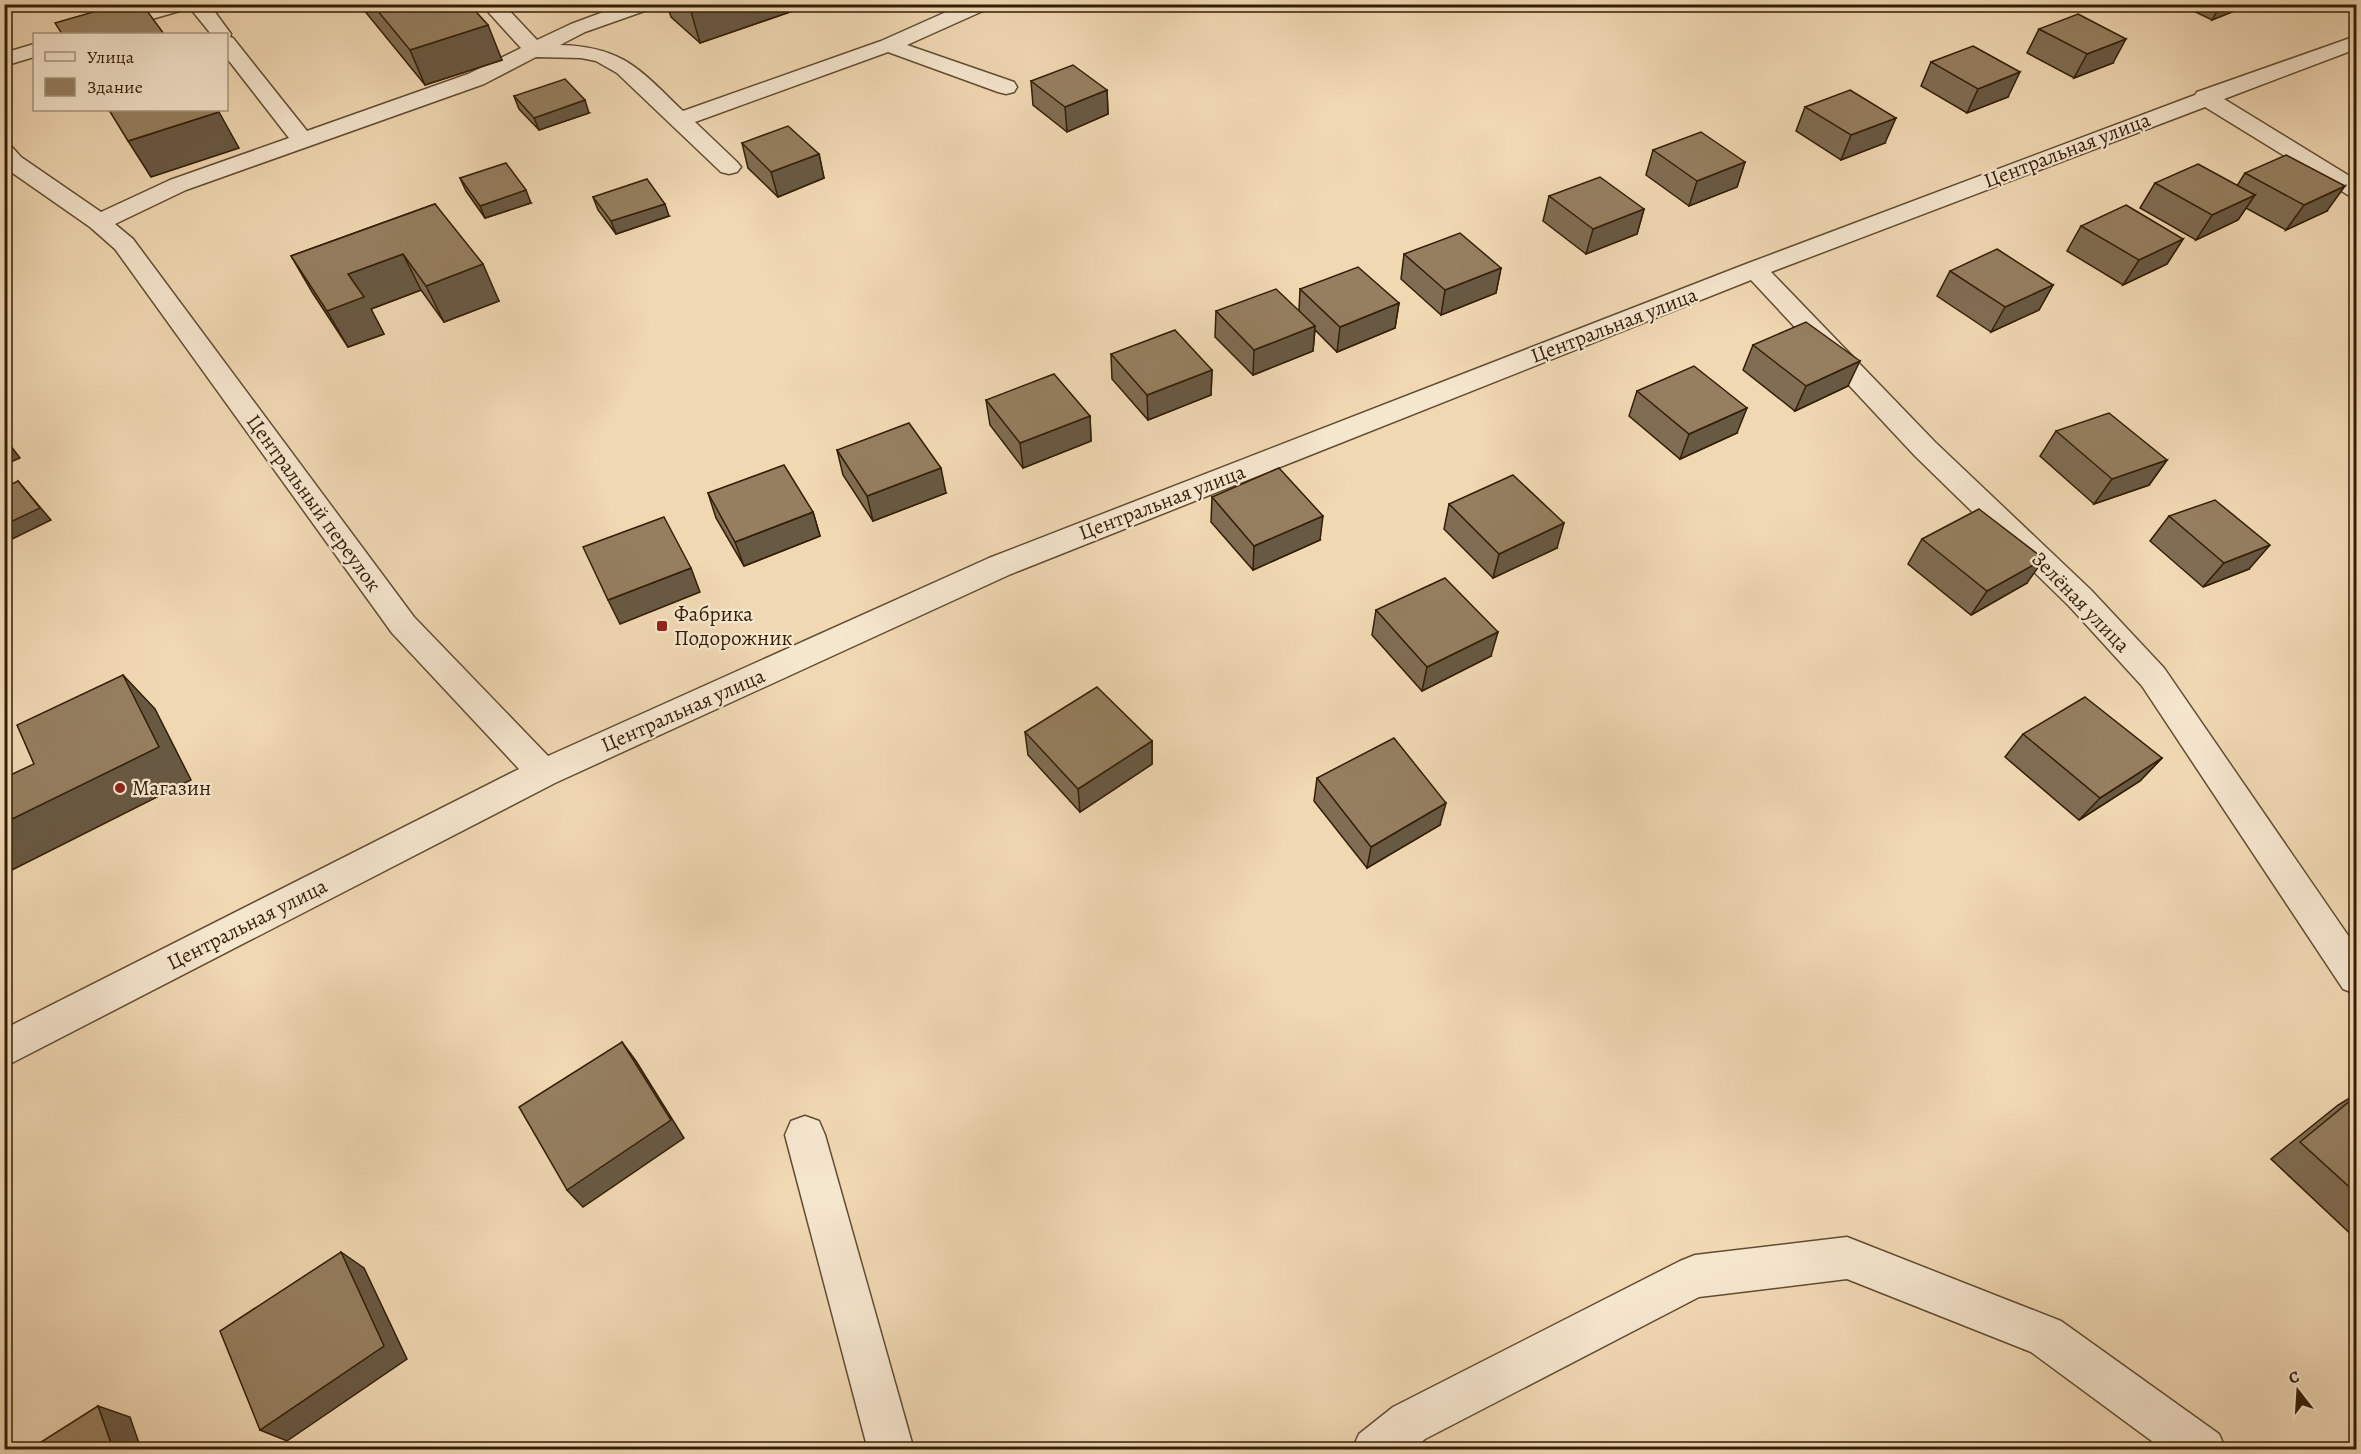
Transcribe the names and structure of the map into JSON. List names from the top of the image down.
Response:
{
  "streets": {
    "street": ["Центральная улица", "Центральный переулок", "Зелёная улица"]
  },
  "crossings": [
    ["Центральная улица", "Центральный переулок"],
    ["Центральная улица", "Зелёная улица"]
  ],
  "places": {
    "transit": ["Фабрика Подорожник"],
    "other": ["Магазин"]
  },
  "legend": ["Улица", "Здание"],
  "north": "top"
}
